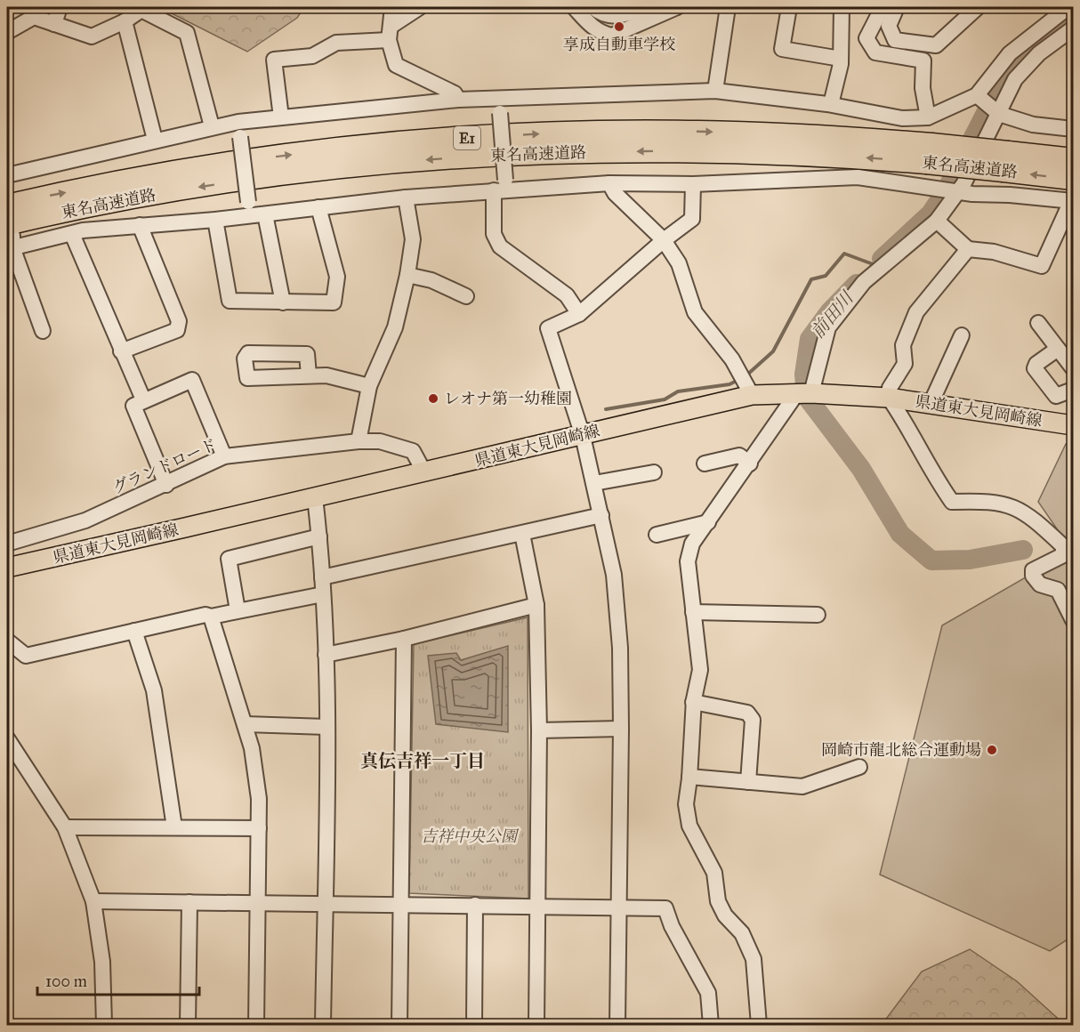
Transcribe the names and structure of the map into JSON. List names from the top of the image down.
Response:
{
  "streets": {
    "highway": ["E1", "東名高速道路"],
    "main road": ["県道東大見岡崎線"],
    "street": ["グランドロード"]
  },
  "crossings": [
    ["県道東大見岡崎線", "グランドロード"]
  ],
  "districts": ["真伝吉祥一丁目"],
  "water": ["前田川"],
  "parks": ["吉祥中央公園"],
  "places": ["享成自動車学校", "レオナ第一幼稚園", "岡崎市龍北総合運動場"],
  "scale_bar": "100 m"
}
